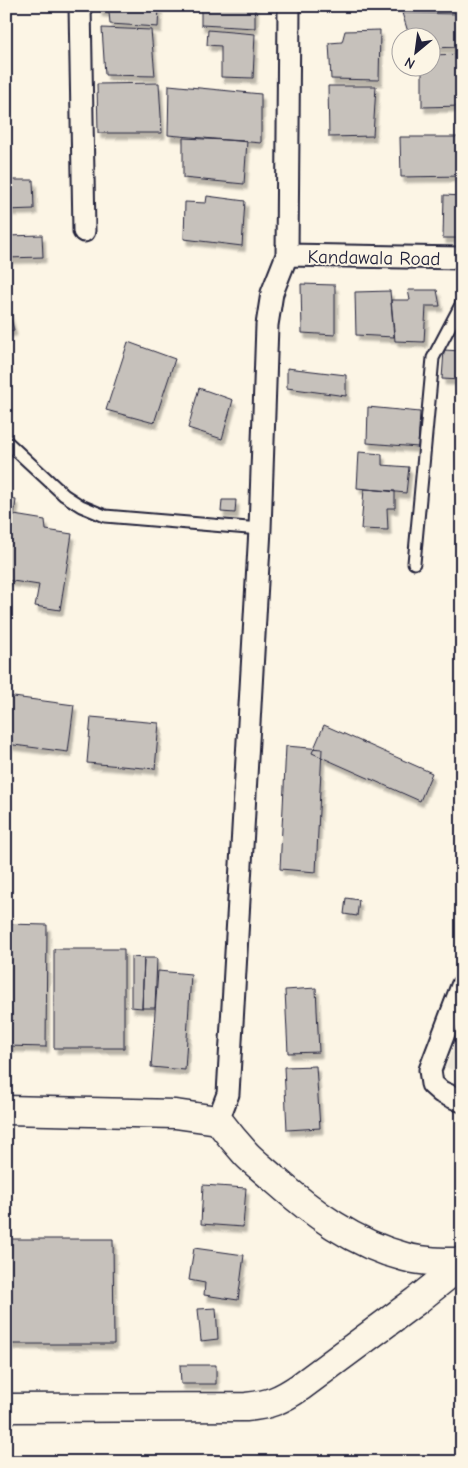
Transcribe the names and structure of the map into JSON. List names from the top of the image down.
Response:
{
  "streets": {
    "street": ["Kandawala Road"]
  },
  "north": "bottom left"
}
